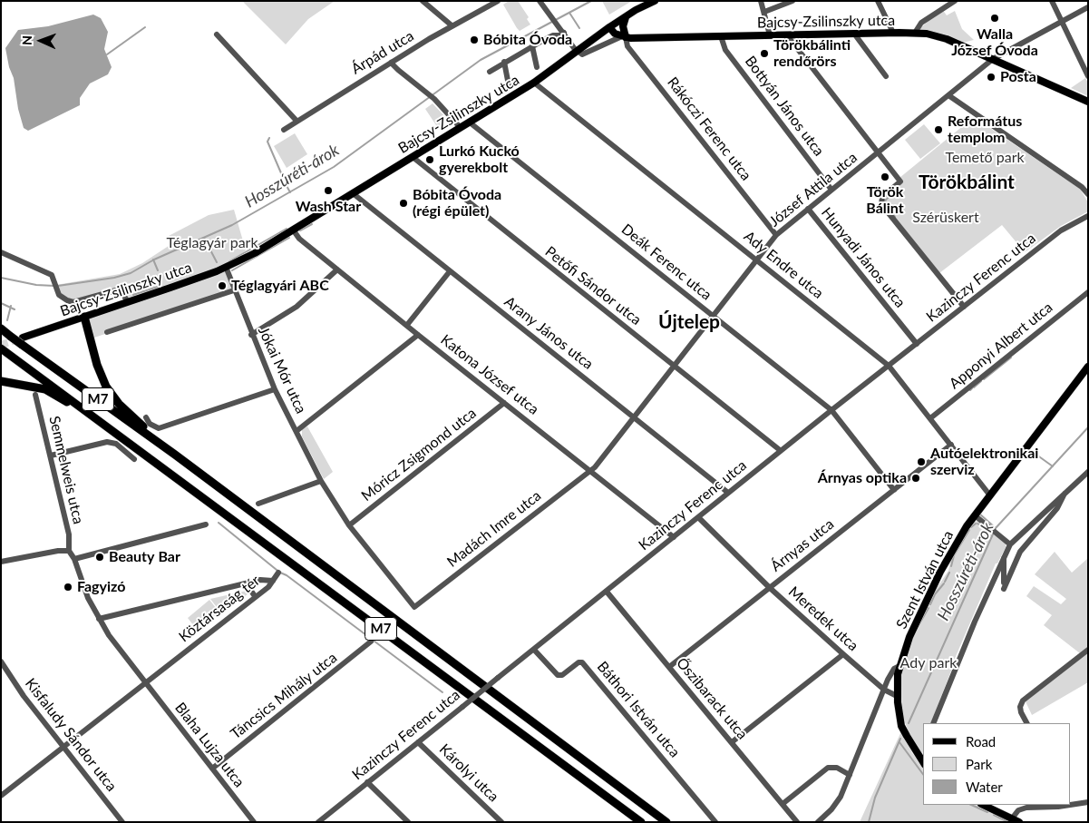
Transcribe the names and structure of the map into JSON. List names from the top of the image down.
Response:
{
  "streets": {
    "highway": ["M7"],
    "main road": ["Bajcsy-Zsilinszky utca", "Szent István utca"],
    "street": [
      "Árpád utca",
      "Bottyán János utca",
      "Rákóczi Ferenc utca",
      "József Attila utca",
      "Hunyadi János utca",
      "Deák Ferenc utca",
      "Ady Endre utca",
      "Kazinczy Ferenc utca",
      "Petőfi Sándor utca",
      "Arany János utca",
      "Apponyi Albert utca",
      "Jókai Mór utca",
      "Katona József utca",
      "Móricz Zsigmond utca",
      "Semmelweis utca",
      "Madách Imre utca",
      "Árnyas utca",
      "Köztársaság tér",
      "Meredek utca",
      "Táncsics Mihály utca",
      "Őszibarack utca",
      "Báthori István utca",
      "Kisfaludy Sándor utca",
      "Blaha Lujza utca",
      "Károlyi utca"
    ]
  },
  "crossings": [
    ["Bajcsy-Zsilinszky utca", "Bottyán János utca"],
    ["Bajcsy-Zsilinszky utca", "Rákóczi Ferenc utca"],
    ["Bajcsy-Zsilinszky utca", "József Attila utca"],
    ["Bajcsy-Zsilinszky utca", "Deák Ferenc utca"],
    ["Bajcsy-Zsilinszky utca", "Ady Endre utca"],
    ["Bajcsy-Zsilinszky utca", "Petőfi Sándor utca"],
    ["Bajcsy-Zsilinszky utca", "Arany János utca"],
    ["Bajcsy-Zsilinszky utca", "Jókai Mór utca"],
    ["Bajcsy-Zsilinszky utca", "Katona József utca"],
    ["Bajcsy-Zsilinszky utca", "M7"],
    ["Bottyán János utca", "József Attila utca"],
    ["Rákóczi Ferenc utca", "József Attila utca"],
    ["József Attila utca", "Hunyadi János utca"],
    ["József Attila utca", "Deák Ferenc utca"],
    ["József Attila utca", "Ady Endre utca"],
    ["József Attila utca", "Petőfi Sándor utca"],
    ["József Attila utca", "Arany János utca"],
    ["József Attila utca", "Katona József utca"],
    ["József Attila utca", "Madách Imre utca"],
    ["Hunyadi János utca", "Kazinczy Ferenc utca"],
    ["Deák Ferenc utca", "Kazinczy Ferenc utca"],
    ["Deák Ferenc utca", "Árnyas utca"],
    ["Ady Endre utca", "Kazinczy Ferenc utca"],
    ["Ady Endre utca", "Apponyi Albert utca"],
    ["Ady Endre utca", "Árnyas utca"],
    ["Ady Endre utca", "Szent István utca"],
    ["Kazinczy Ferenc utca", "Petőfi Sándor utca"],
    ["Kazinczy Ferenc utca", "Arany János utca"],
    ["Kazinczy Ferenc utca", "Katona József utca"],
    ["Kazinczy Ferenc utca", "Meredek utca"],
    ["Kazinczy Ferenc utca", "Őszibarack utca"],
    ["Kazinczy Ferenc utca", "Báthori István utca"],
    ["Kazinczy Ferenc utca", "Károlyi utca"],
    ["Jókai Mór utca", "Móricz Zsigmond utca"],
    ["Jókai Mór utca", "Madách Imre utca"],
    ["Katona József utca", "Móricz Zsigmond utca"],
    ["Katona József utca", "Madách Imre utca"],
    ["Árnyas utca", "Meredek utca"],
    ["Árnyas utca", "Őszibarack utca"],
    ["Szent István utca", "Meredek utca"],
    ["Köztársaság tér", "Kisfaludy Sándor utca"],
    ["Köztársaság tér", "Blaha Lujza utca"],
    ["Táncsics Mihály utca", "Blaha Lujza utca"]
  ],
  "districts": ["Törökbálint", "Újtelep"],
  "water": ["Hosszúréti-árok"],
  "parks": [
    "Temető park",
    "Szérüskert",
    "Téglagyár park",
    "Ady park"
  ],
  "places": [
    "Walla József Óvoda",
    "Bóbita Óvoda",
    "Törökbálinti rendőrörs",
    "Posta",
    "Református templom",
    "Lurkó Kuckó gyerekbolt",
    "Török Bálint",
    "Wash Star",
    "Bóbita Óvoda (régi épület)",
    "Téglagyári ABC",
    "Autóelektronikai szerviz",
    "Árnyas optika",
    "Beauty Bar",
    "Fagyizó"
  ],
  "legend": ["Road", "Park", "Water"],
  "north": "left"
}
